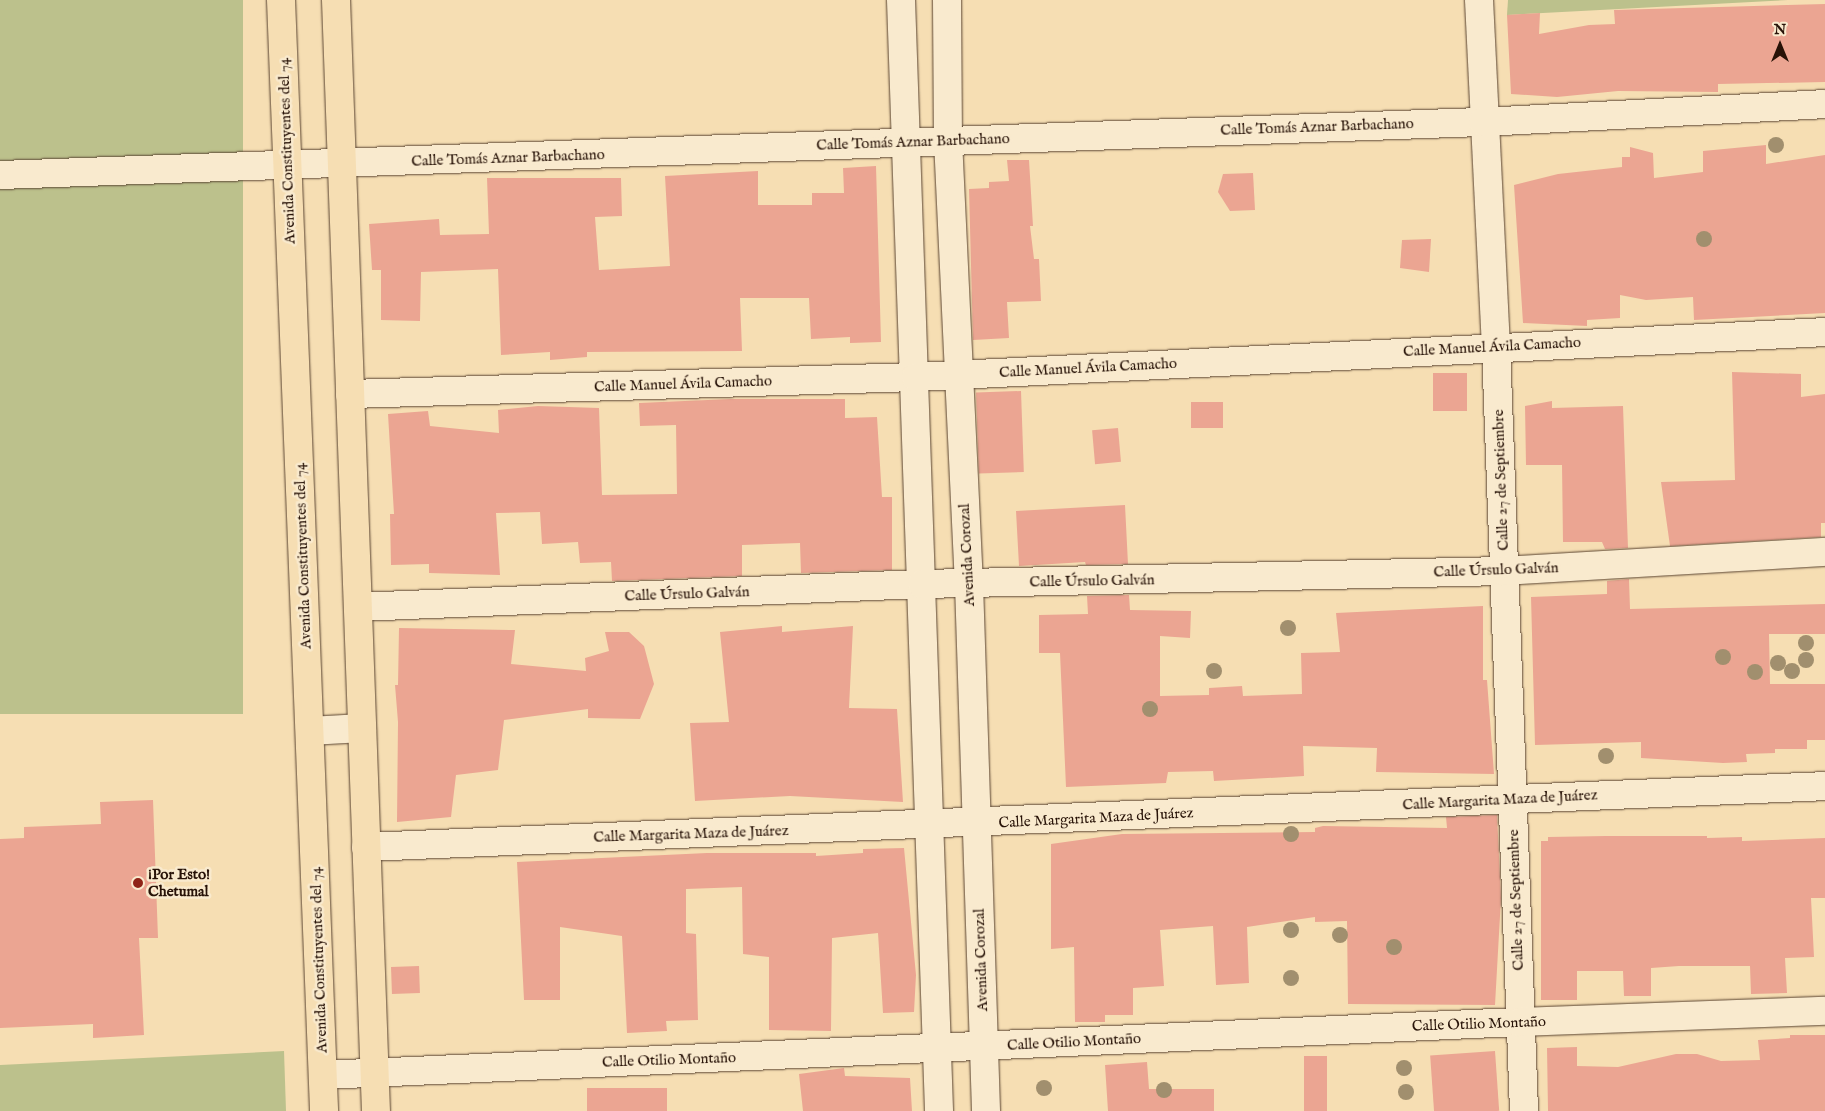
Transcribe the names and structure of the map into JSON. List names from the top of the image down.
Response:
{
  "streets": {
    "main road": ["Avenida Constituyentes del 74"],
    "street": [
      "Calle Tomás Aznar Barbachano",
      "Calle Manuel Ávila Camacho",
      "Calle 27 de Septiembre",
      "Avenida Corozal",
      "Calle Úrsulo Galván",
      "Calle Margarita Maza de Juárez",
      "Calle Otilio Montaño"
    ]
  },
  "crossings": [
    ["Calle Tomás Aznar Barbachano", "Avenida Constituyentes del 74"],
    ["Calle Tomás Aznar Barbachano", "Calle 27 de Septiembre"],
    ["Calle Tomás Aznar Barbachano", "Avenida Corozal"],
    ["Avenida Constituyentes del 74", "Calle Otilio Montaño"],
    ["Calle Manuel Ávila Camacho", "Calle 27 de Septiembre"],
    ["Calle Manuel Ávila Camacho", "Avenida Corozal"],
    ["Calle 27 de Septiembre", "Calle Úrsulo Galván"],
    ["Calle 27 de Septiembre", "Calle Margarita Maza de Juárez"],
    ["Calle 27 de Septiembre", "Calle Otilio Montaño"],
    ["Avenida Corozal", "Calle Úrsulo Galván"],
    ["Avenida Corozal", "Calle Margarita Maza de Juárez"],
    ["Avenida Corozal", "Calle Otilio Montaño"]
  ],
  "places": ["¡Por Esto! Chetumal"],
  "north": "top"
}
